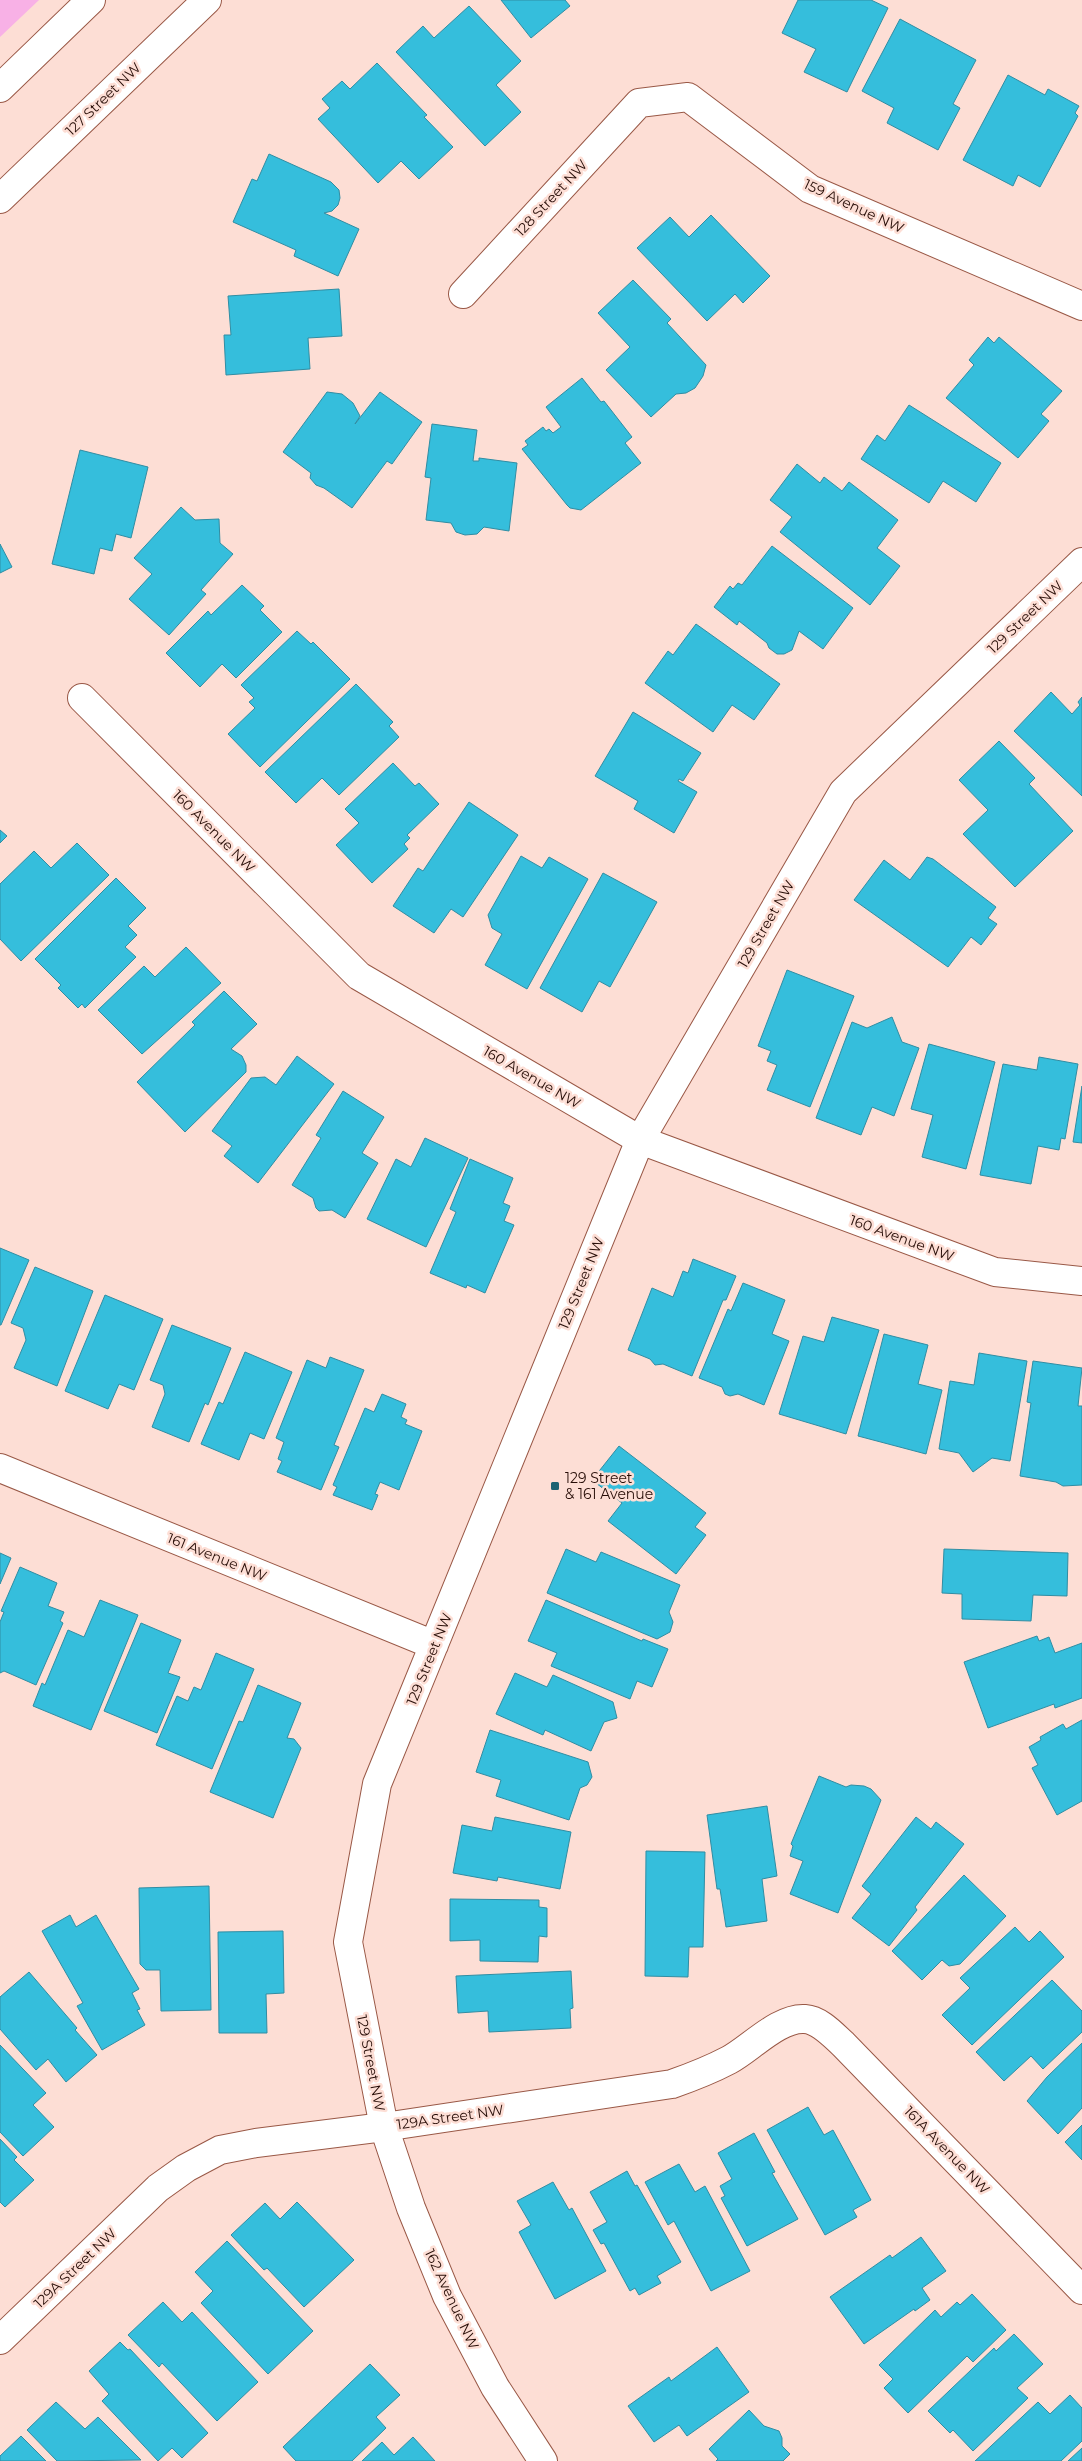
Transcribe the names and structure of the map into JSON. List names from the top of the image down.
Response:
{
  "streets": {
    "street": [
      "127 Street NW",
      "128 Street NW",
      "159 Avenue NW",
      "129 Street NW",
      "160 Avenue NW",
      "161 Avenue NW",
      "129A Street NW",
      "161A Avenue NW",
      "162 Avenue NW"
    ]
  },
  "crossings": [
    ["128 Street NW", "159 Avenue NW"],
    ["129 Street NW", "160 Avenue NW"],
    ["129 Street NW", "161 Avenue NW"],
    ["129 Street NW", "129A Street NW"],
    ["129 Street NW", "162 Avenue NW"],
    ["129A Street NW", "161A Avenue NW"],
    ["129A Street NW", "162 Avenue NW"]
  ],
  "places": {
    "transit": ["129 Street & 161 Avenue"]
  }
}
